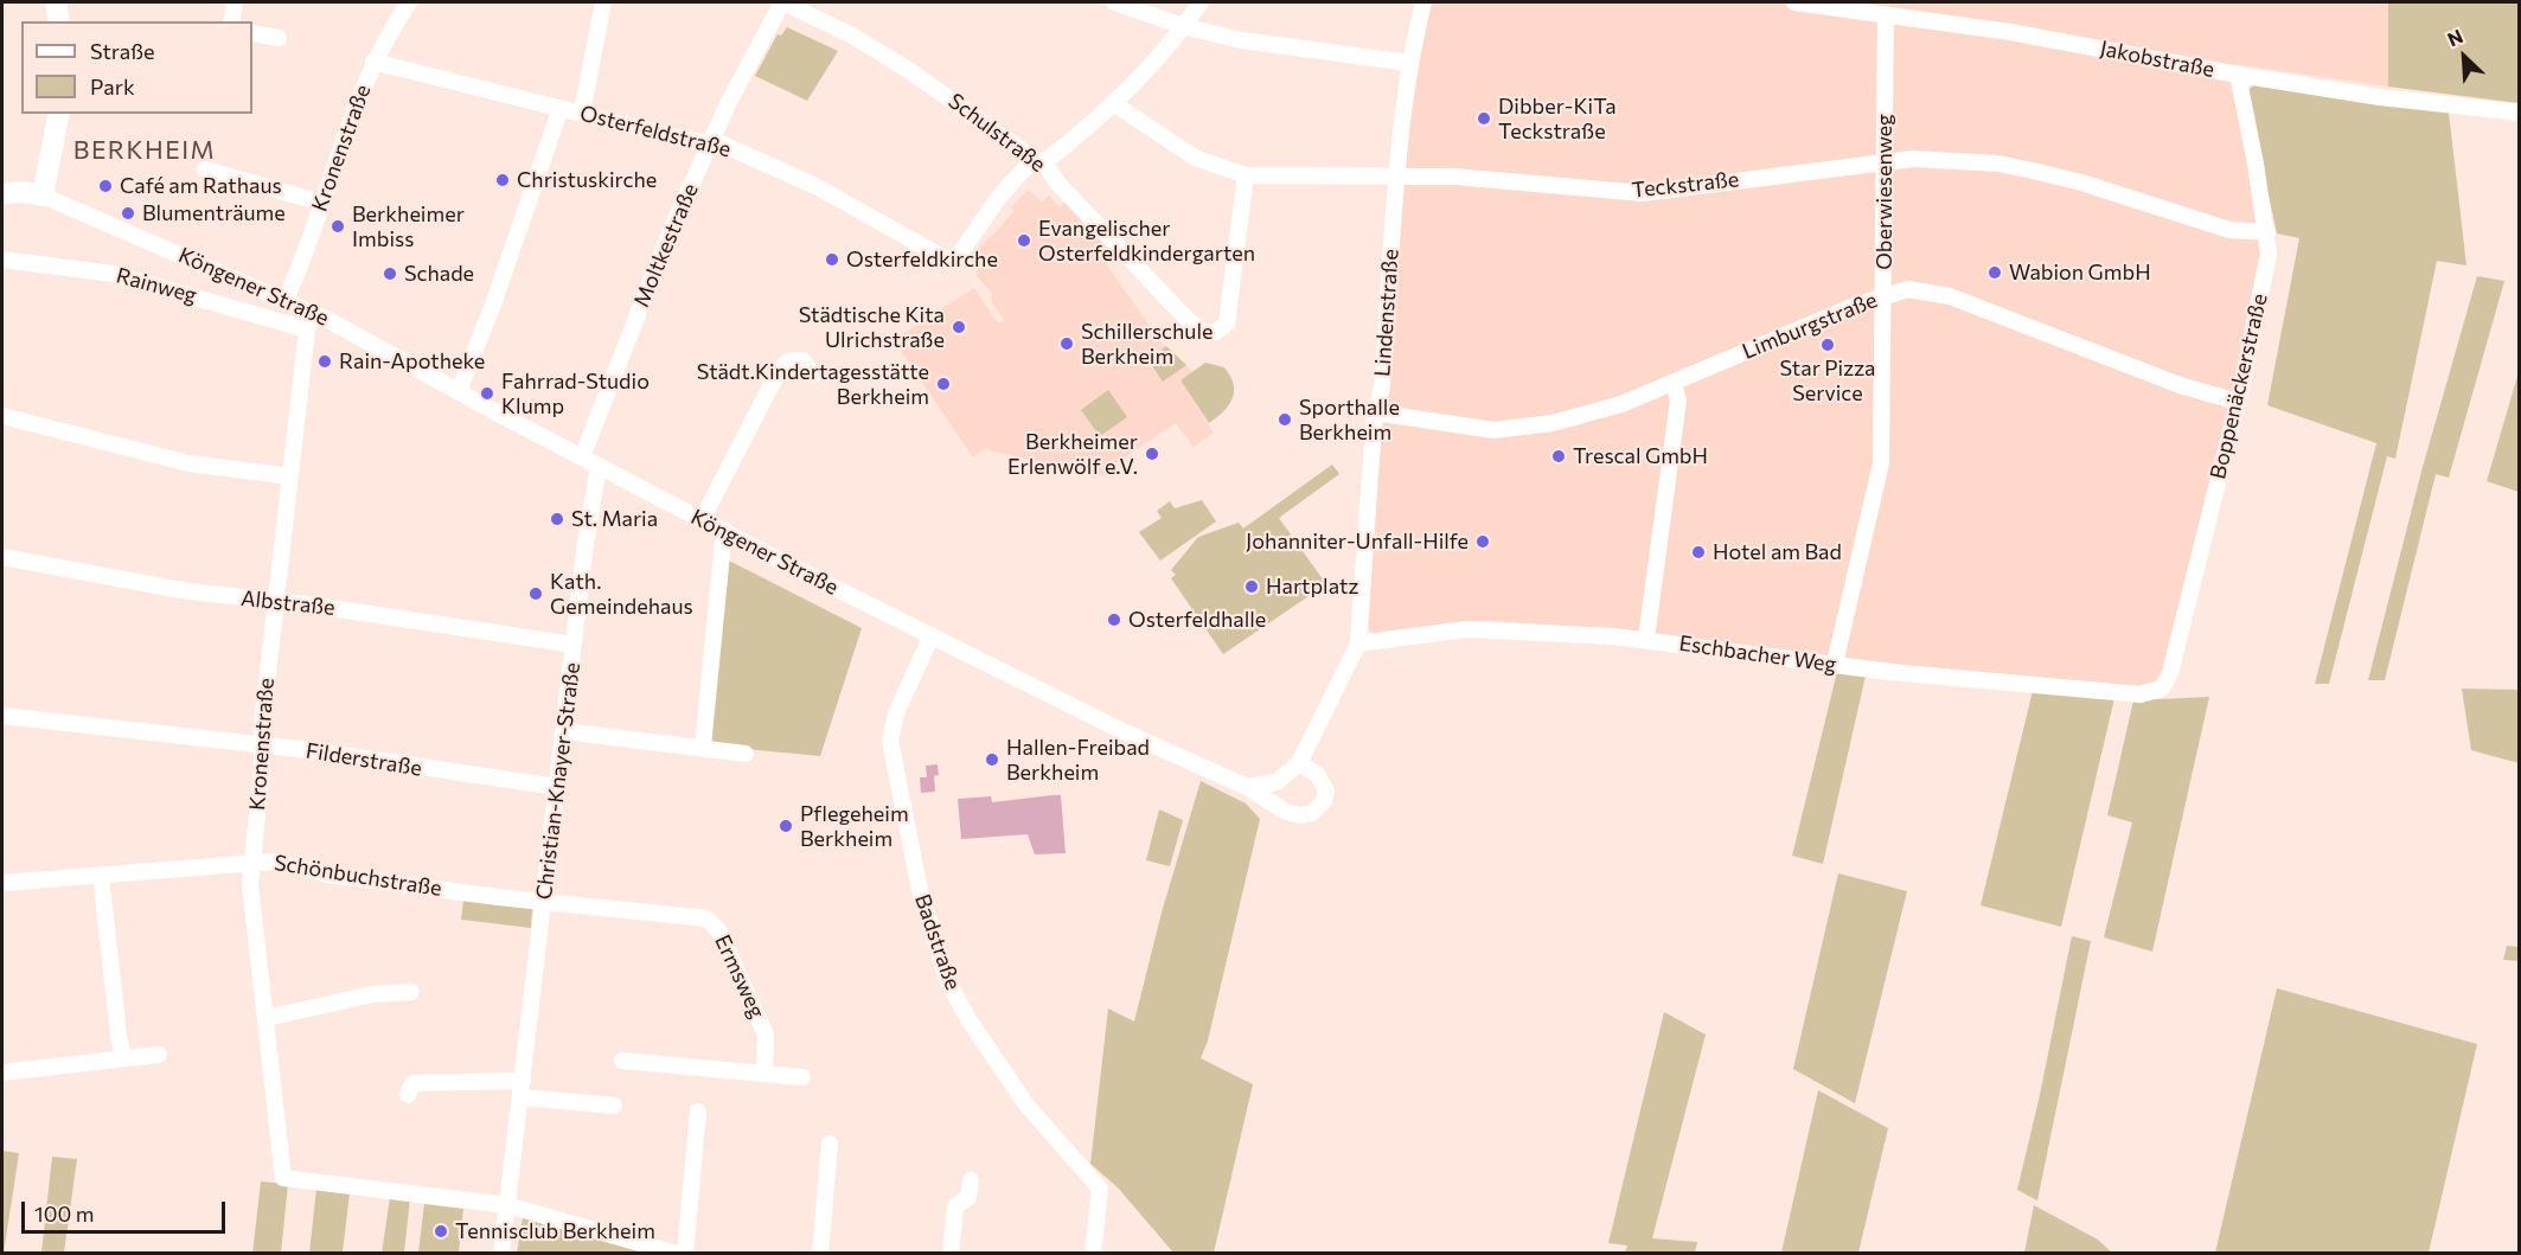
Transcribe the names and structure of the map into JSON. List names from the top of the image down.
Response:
{
  "streets": {
    "street": [
      "Jakobstraße",
      "Osterfeldstraße",
      "Schulstraße",
      "Kronenstraße",
      "Teckstraße",
      "Oberwiesenweg",
      "Moltkestraße",
      "Rainweg",
      "Köngener Straße",
      "Lindenstraße",
      "Limburgstraße",
      "Boppenäckerstraße",
      "Albstraße",
      "Eschbacher Weg",
      "Filderstraße",
      "Christian-Knayer-Straße",
      "Schönbuchstraße",
      "Badstraße",
      "Ermsweg"
    ]
  },
  "crossings": [
    ["Jakobstraße", "Oberwiesenweg"],
    ["Jakobstraße", "Boppenäckerstraße"],
    ["Osterfeldstraße", "Schulstraße"],
    ["Osterfeldstraße", "Kronenstraße"],
    ["Osterfeldstraße", "Moltkestraße"],
    ["Schulstraße", "Teckstraße"],
    ["Schulstraße", "Moltkestraße"],
    ["Kronenstraße", "Rainweg"],
    ["Kronenstraße", "Köngener Straße"],
    ["Kronenstraße", "Albstraße"],
    ["Kronenstraße", "Filderstraße"],
    ["Kronenstraße", "Christian-Knayer-Straße"],
    ["Kronenstraße", "Schönbuchstraße"],
    ["Teckstraße", "Oberwiesenweg"],
    ["Teckstraße", "Lindenstraße"],
    ["Teckstraße", "Boppenäckerstraße"],
    ["Oberwiesenweg", "Limburgstraße"],
    ["Oberwiesenweg", "Eschbacher Weg"],
    ["Moltkestraße", "Köngener Straße"],
    ["Köngener Straße", "Lindenstraße"],
    ["Köngener Straße", "Christian-Knayer-Straße"],
    ["Köngener Straße", "Badstraße"],
    ["Lindenstraße", "Limburgstraße"],
    ["Lindenstraße", "Eschbacher Weg"],
    ["Limburgstraße", "Boppenäckerstraße"],
    ["Boppenäckerstraße", "Eschbacher Weg"],
    ["Albstraße", "Christian-Knayer-Straße"],
    ["Filderstraße", "Christian-Knayer-Straße"],
    ["Christian-Knayer-Straße", "Schönbuchstraße"],
    ["Christian-Knayer-Straße", "Ermsweg"],
    ["Schönbuchstraße", "Ermsweg"]
  ],
  "districts": ["BERKHEIM"],
  "places": [
    "Dibber-KiTa Teckstraße",
    "Christuskirche",
    "Café am Rathaus",
    "Blumenträume",
    "Berkheimer Imbiss",
    "Evangelischer Osterfeldkindergarten",
    "Osterfeldkirche",
    "Wabion GmbH",
    "Schade",
    "Städtische Kita Ulrichstraße",
    "Schillerschule Berkheim",
    "Star Pizza Service",
    "Rain-Apotheke",
    "Städt.Kindertagesstätte Berkheim",
    "Fahrrad-Studio Klump",
    "Sporthalle Berkheim",
    "Berkheimer Erlenwölf e.V.",
    "Trescal GmbH",
    "St. Maria",
    "Johanniter-Unfall-Hilfe",
    "Hotel am Bad",
    "Hartplatz",
    "Kath. Gemeindehaus",
    "Osterfeldhalle",
    "Hallen-Freibad Berkheim",
    "Pflegeheim Berkheim",
    "Tennisclub Berkheim"
  ],
  "legend": ["Straße", "Park"],
  "scale_bar": "100 m",
  "north": "top left"
}
